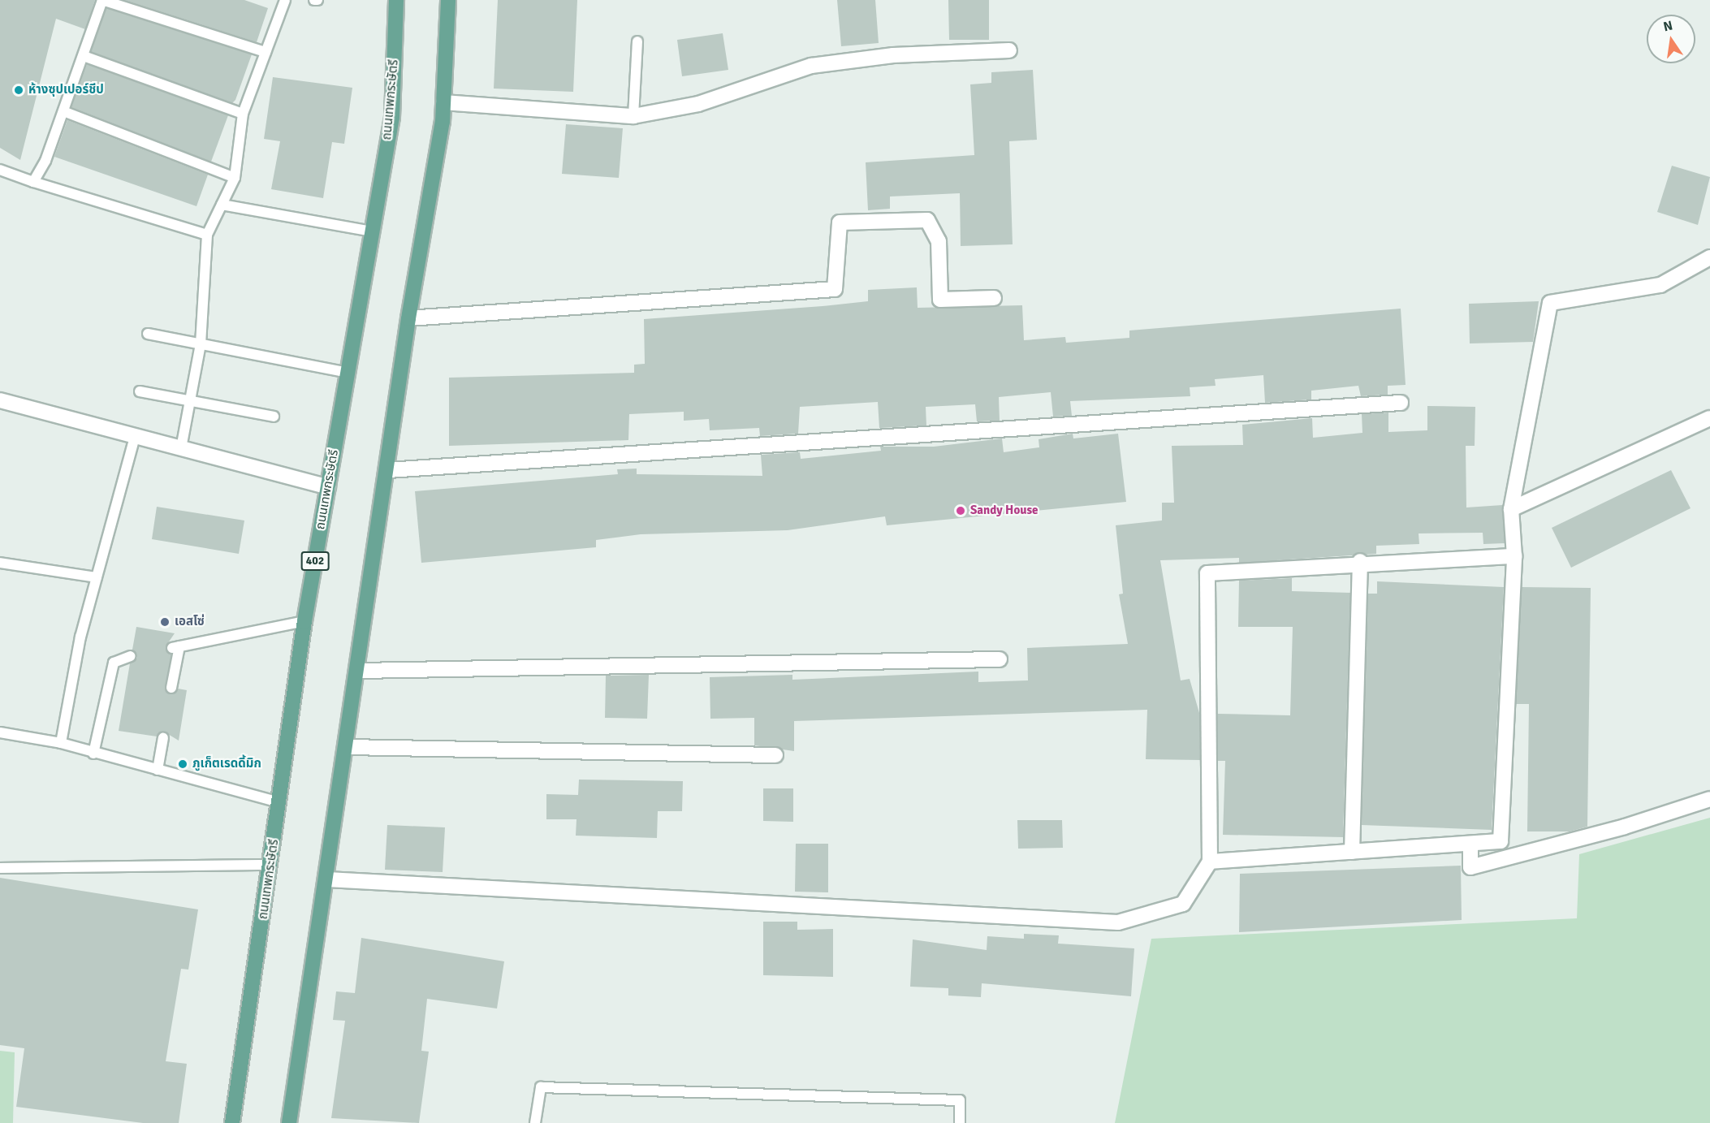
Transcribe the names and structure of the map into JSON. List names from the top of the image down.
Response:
{
  "streets": {
    "main road": ["ถนนเทพกระษัตรี", "402"]
  },
  "places": [
    "ห้างซุปเปอร์ชีป",
    "Sandy House",
    "เอสโซ่",
    "ภูเก็ตเรดดี้มิก"
  ],
  "north": "top"
}
